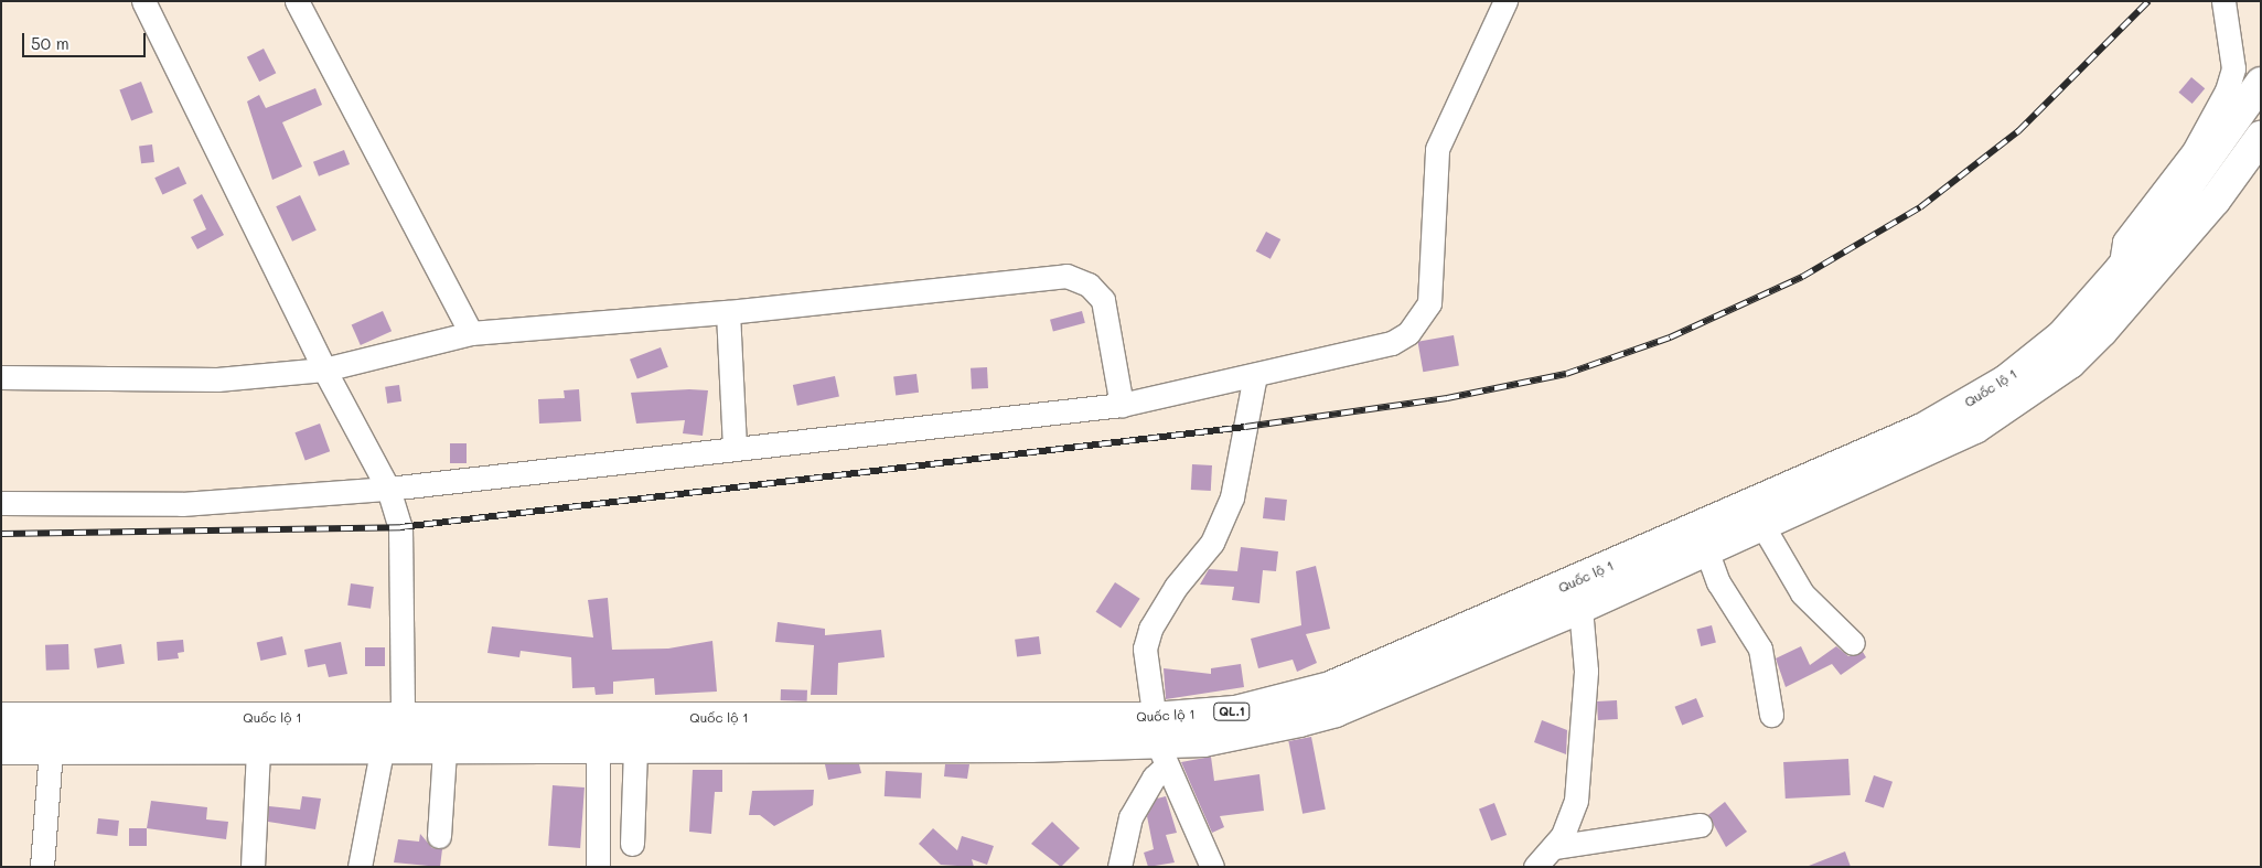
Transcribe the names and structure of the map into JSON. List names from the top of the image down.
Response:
{
  "streets": {
    "highway": ["Quốc lộ 1", "QL.1"]
  },
  "scale_bar": "50 m"
}
